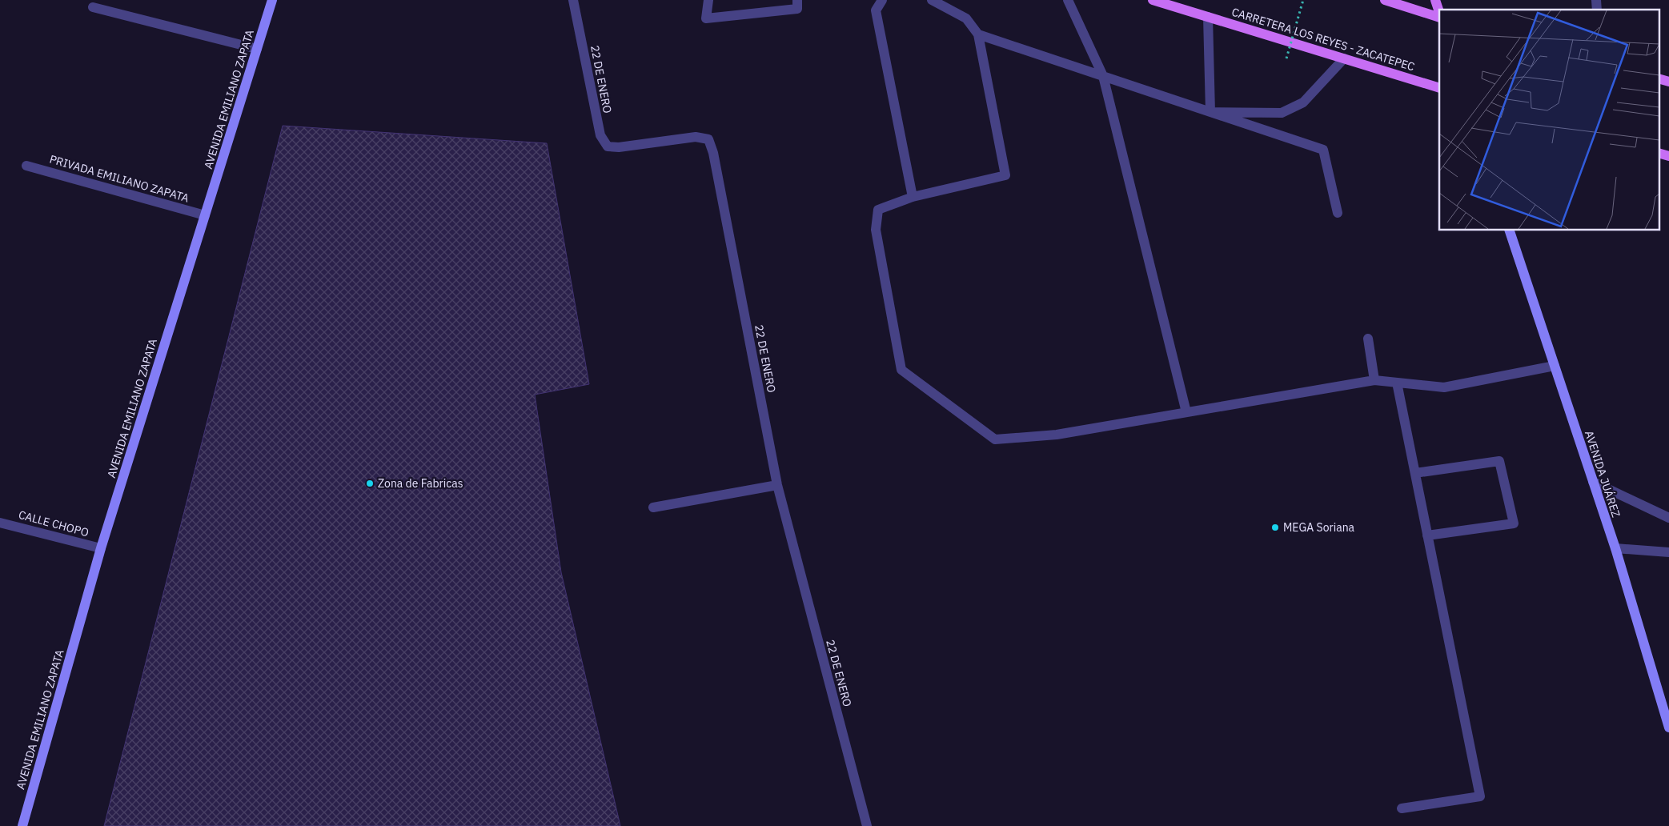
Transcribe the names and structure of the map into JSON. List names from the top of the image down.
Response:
{
  "streets": {
    "main road": ["CARRETERA LOS REYES - ZACATEPEC", "AVENIDA EMILIANO ZAPATA", "AVENIDA JUÁREZ"],
    "street": ["22 DE ENERO", "PRIVADA EMILIANO ZAPATA", "CALLE CHOPO"]
  },
  "crossings": [
    ["AVENIDA EMILIANO ZAPATA", "PRIVADA EMILIANO ZAPATA"],
    ["AVENIDA EMILIANO ZAPATA", "CALLE CHOPO"]
  ],
  "places": ["Zona de Fabricas", "MEGA Soriana"]
}
